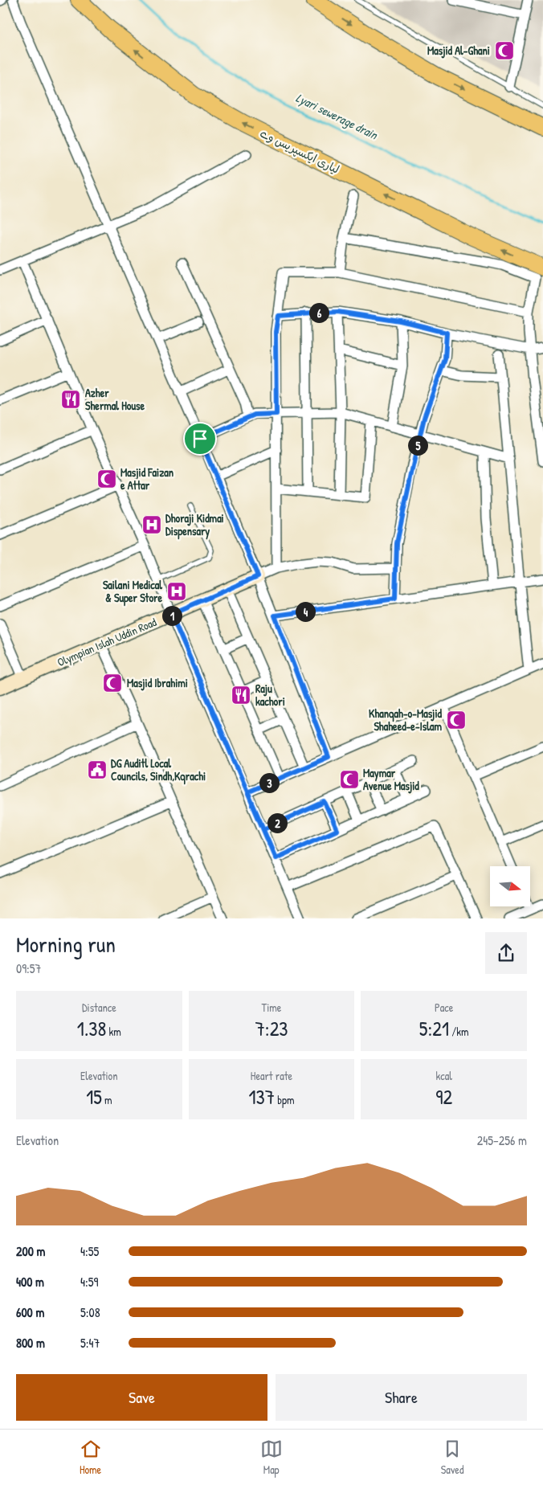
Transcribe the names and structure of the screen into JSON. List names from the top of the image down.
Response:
{
  "streets": {
    "highway": ["لیاری ایکسپریس وے"],
    "street": ["Olympian Islah Uddin Road"]
  },
  "water": ["Lyari sewerage drain"],
  "places": {
    "mosque": [
      "Masjid Al-Ghani",
      "Masjid Faizan e Attar",
      "Masjid Ibrahimi",
      "Khanqah-o-Masjid Shaheed-e-Islam",
      "Maymar Avenue Masjid"
    ],
    "restaurant": ["Azher Shermal House", "Raju kachori"],
    "hospital": ["Dhoraji Kidmai Dispensary", "Sailani Medical & Super Store"],
    "public building": ["DG Auditl Local Councils, Sindh,Kqrachi"]
  },
  "north": "right",
  "page": {
    "pins": [
      "6",
      "5",
      "4",
      "1",
      "3",
      "2"
    ],
    "heading": ["Morning run", "09:57"],
    "stats": [
      ["Distance", "1.38 km"],
      ["Time", "7:23"],
      ["Pace", "5:21 /km"],
      ["Elevation", "15 m"],
      ["Heart rate", "137 bpm"],
      ["kcal", "92"]
    ],
    "chart": ["Elevation", "245–256 m"],
    "list": [
      {
        "name": "200 m",
        "note": "4:55"
      },
      {
        "name": "400 m",
        "note": "4:59"
      },
      {
        "name": "600 m",
        "note": "5:08"
      },
      {
        "name": "800 m",
        "note": "5:47"
      }
    ],
    "buttons": ["Save", "Share"],
    "tabs": ["Home", "Map", "Saved"]
  }
}
